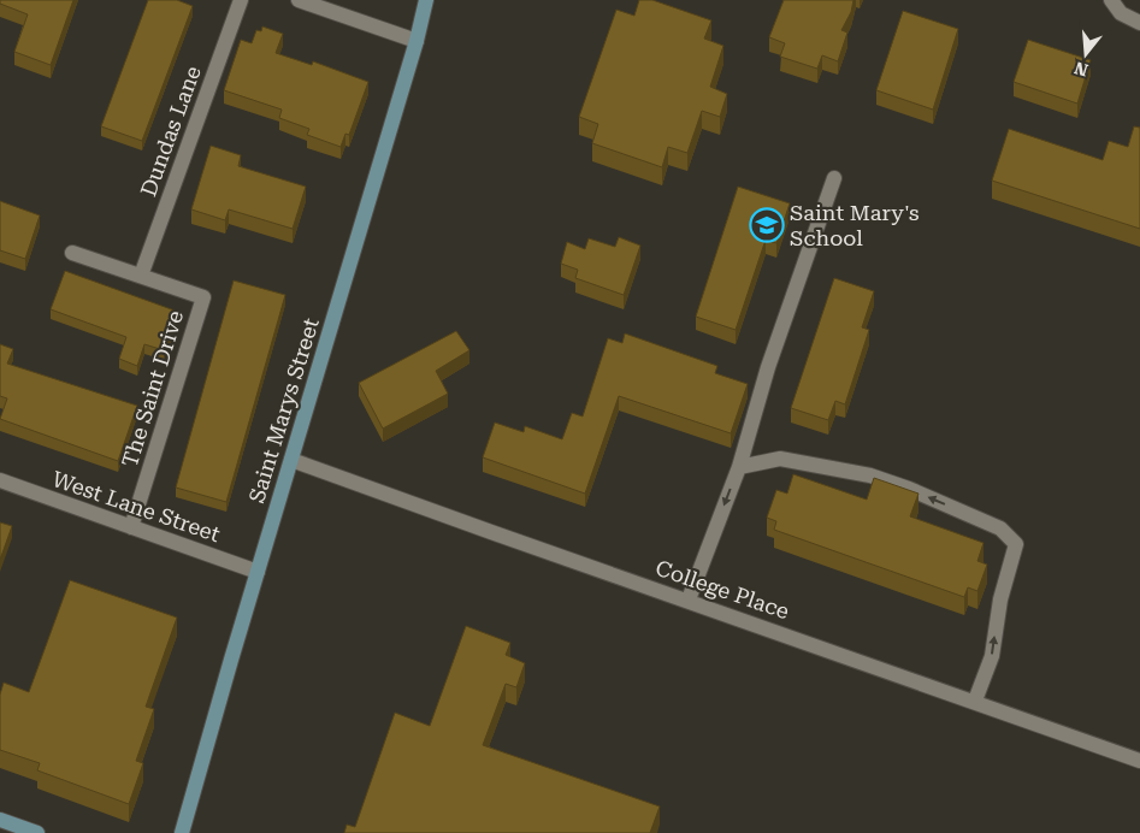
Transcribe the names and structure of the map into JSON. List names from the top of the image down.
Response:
{
  "streets": {
    "main road": ["Saint Marys Street"],
    "street": [
      "Dundas Lane",
      "The Saint Drive",
      "West Lane Street",
      "College Place"
    ]
  },
  "crossings": [
    ["Dundas Lane", "The Saint Drive"],
    ["The Saint Drive", "West Lane Street"],
    ["Saint Marys Street", "West Lane Street"],
    ["Saint Marys Street", "College Place"]
  ],
  "places": {
    "school or university": ["Saint Mary's School"]
  },
  "north": "bottom"
}
